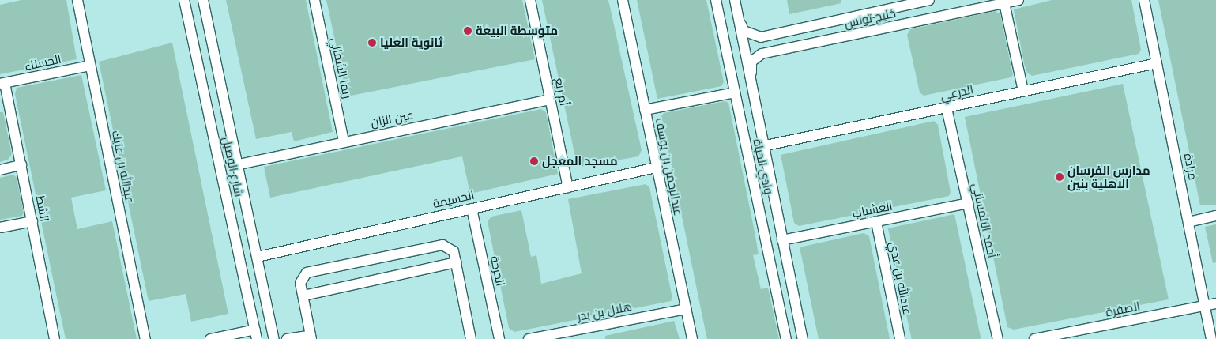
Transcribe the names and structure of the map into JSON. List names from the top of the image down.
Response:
{
  "streets": {
    "street": [
      "خليج تونس",
      "الحسناء",
      "ريما الشمالي",
      "أم ريع",
      "الدرعي",
      "عين الزان",
      "عبدالله بن عتيك",
      "شارع الوصيل",
      "عبدالرحمن بن يوسف",
      "وادي الحياة",
      "مرادة",
      "الحسيمة",
      "الشط",
      "العشباب",
      "أحمد التلمساني",
      "الحرجة",
      "عبدالله بن عدي",
      "الصفرة",
      "هلال بن بدر"
    ]
  },
  "crossings": [
    ["خليج تونس", "وادي الحياة"],
    ["الحسناء", "عبدالله بن عتيك"],
    ["الحسناء", "الشط"],
    ["ريما الشمالي", "عين الزان"],
    ["أم ريع", "عين الزان"],
    ["أم ريع", "الحسيمة"],
    ["الدرعي", "وادي الحياة"],
    ["الدرعي", "مرادة"],
    ["الدرعي", "أحمد التلمساني"],
    ["عين الزان", "شارع الوصيل"],
    ["شارع الوصيل", "الحسيمة"],
    ["عبدالرحمن بن يوسف", "الحسيمة"],
    ["عبدالرحمن بن يوسف", "هلال بن بدر"],
    ["وادي الحياة", "العشباب"],
    ["مرادة", "الصفرة"],
    ["الحسيمة", "الحرجة"],
    ["العشباب", "أحمد التلمساني"],
    ["العشباب", "عبدالله بن عدي"]
  ],
  "places": [
    "متوسطة البيعة",
    "ثانوية العليا",
    "مسجد المعجل",
    "مدارس الفرسان الاهلية بنين"
  ]
}
